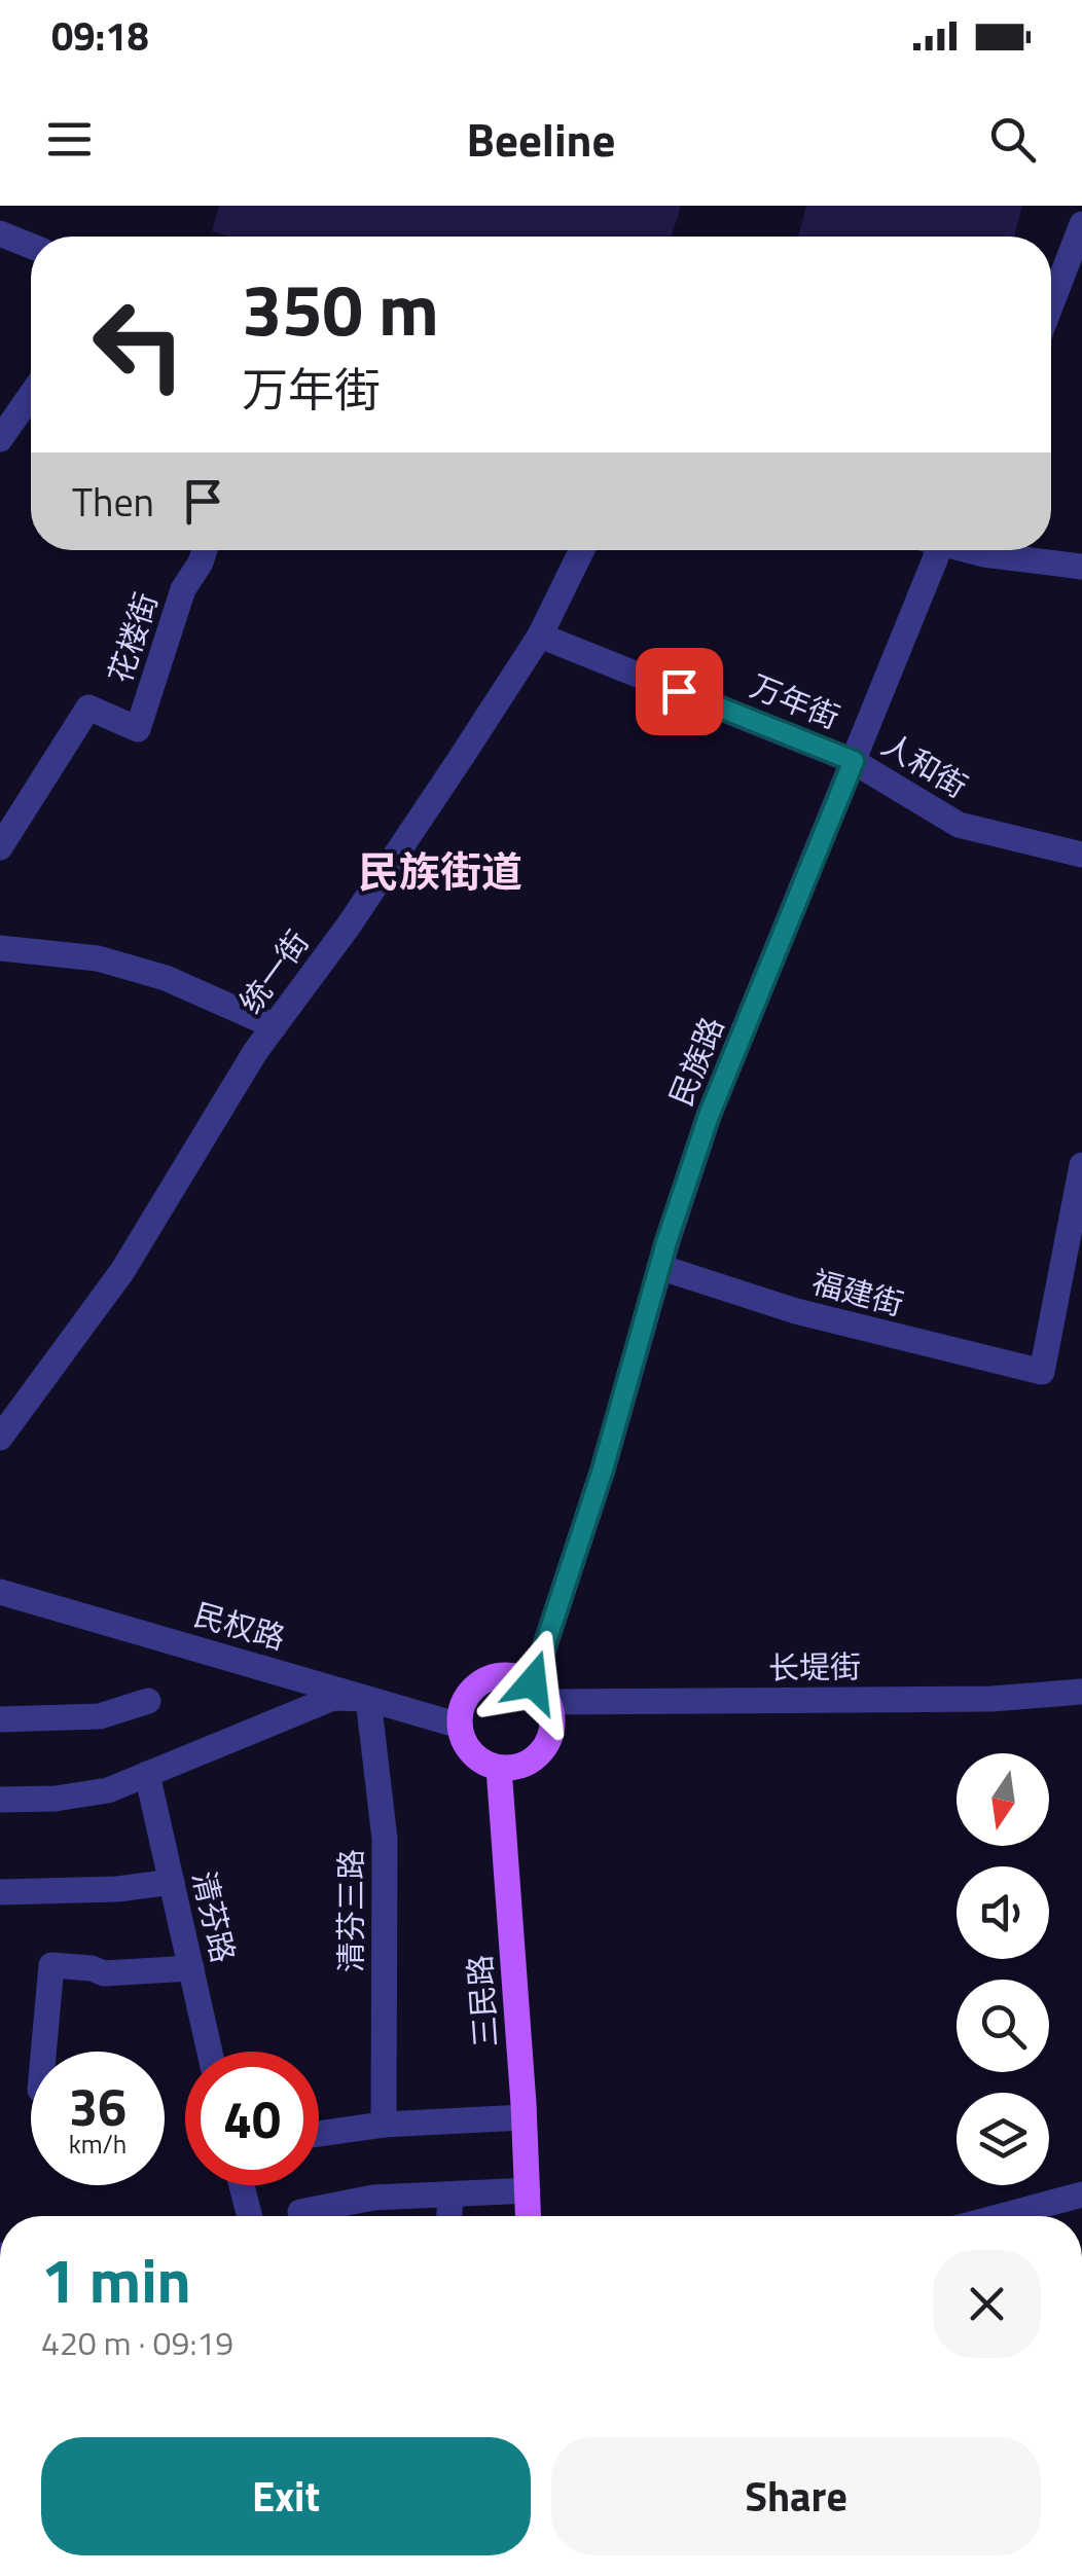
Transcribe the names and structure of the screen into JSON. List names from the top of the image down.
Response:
{
  "streets": {
    "main road": ["三民路"],
    "street": [
      "花楼街",
      "万年街",
      "人和街",
      "统一街",
      "民族路",
      "福建街",
      "民权路",
      "长堤街",
      "清芬三路",
      "清芬路"
    ]
  },
  "crossings": [
    ["万年街", "人和街"],
    ["万年街", "统一街"],
    ["万年街", "民族路"],
    ["人和街", "民族路"],
    ["民族路", "福建街"],
    ["民族路", "民权路"],
    ["民族路", "长堤街"],
    ["民族路", "三民路"],
    ["民权路", "长堤街"],
    ["民权路", "清芬三路"],
    ["民权路", "三民路"],
    ["长堤街", "三民路"]
  ],
  "districts": ["民族街道"],
  "north": "bottom",
  "page": {
    "status": "09:18",
    "header": "Beeline",
    "turn": ["350 m", "万年街"],
    "then": "Then",
    "speed": "36 km/h",
    "limit": "40",
    "heading": ["1 min", "420 m · 09:19"],
    "buttons": ["Exit", "Share"]
  }
}
